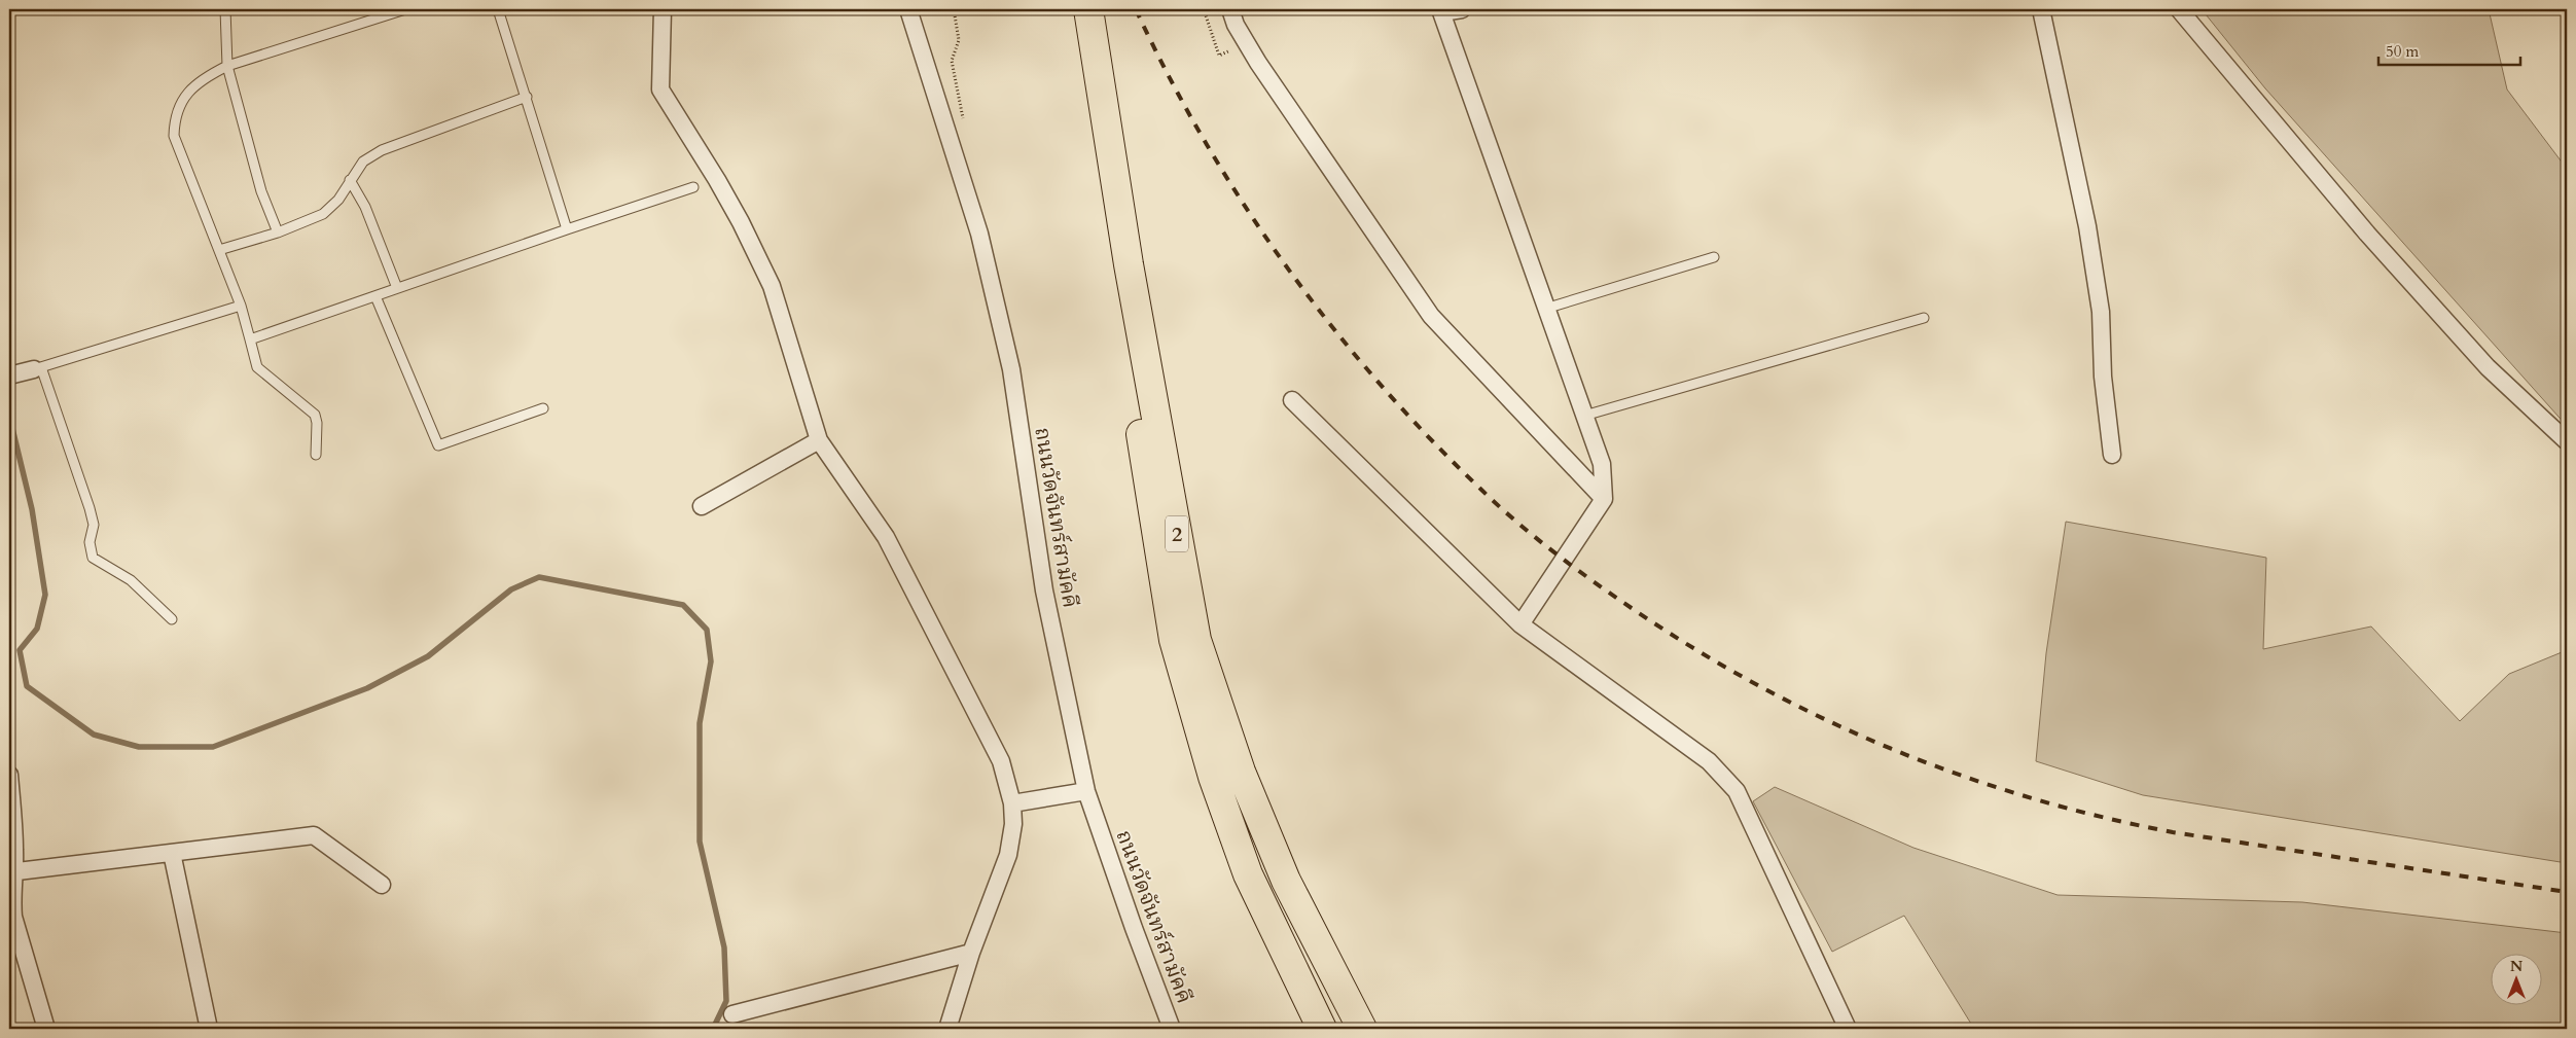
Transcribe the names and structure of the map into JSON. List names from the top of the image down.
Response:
{
  "streets": {
    "highway": ["2"],
    "street": ["ถนนวัดจันทร์สามัคคี"]
  },
  "scale_bar": "50 m",
  "north": "top"
}
